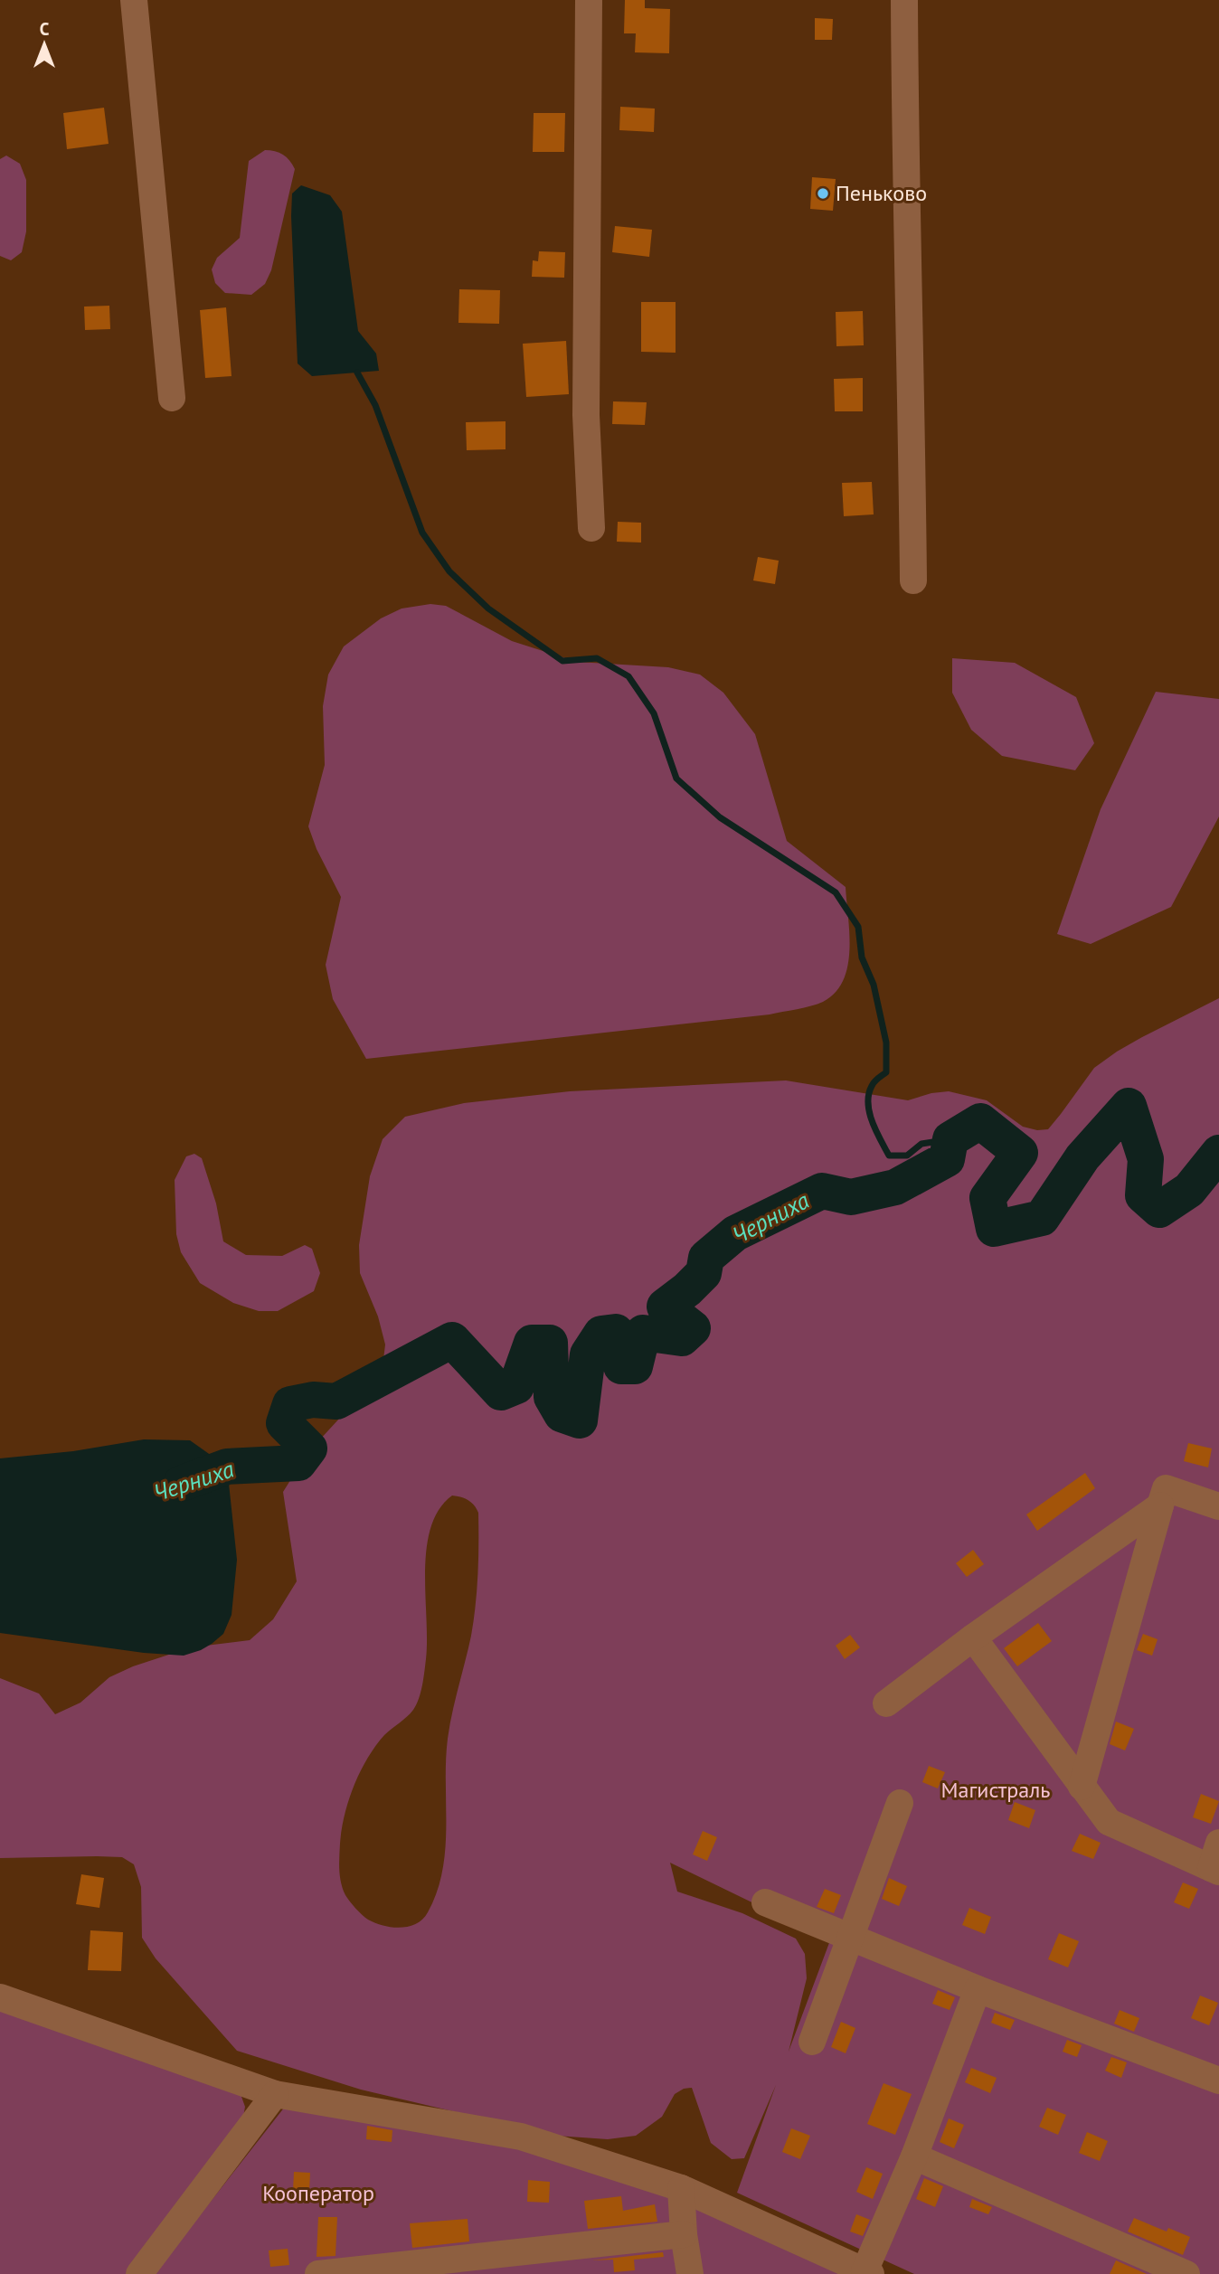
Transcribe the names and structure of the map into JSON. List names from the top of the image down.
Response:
{
  "water": ["Черниха"],
  "parks": ["Магистраль", "Кооператор"],
  "places": ["Пеньково"],
  "north": "top"
}
